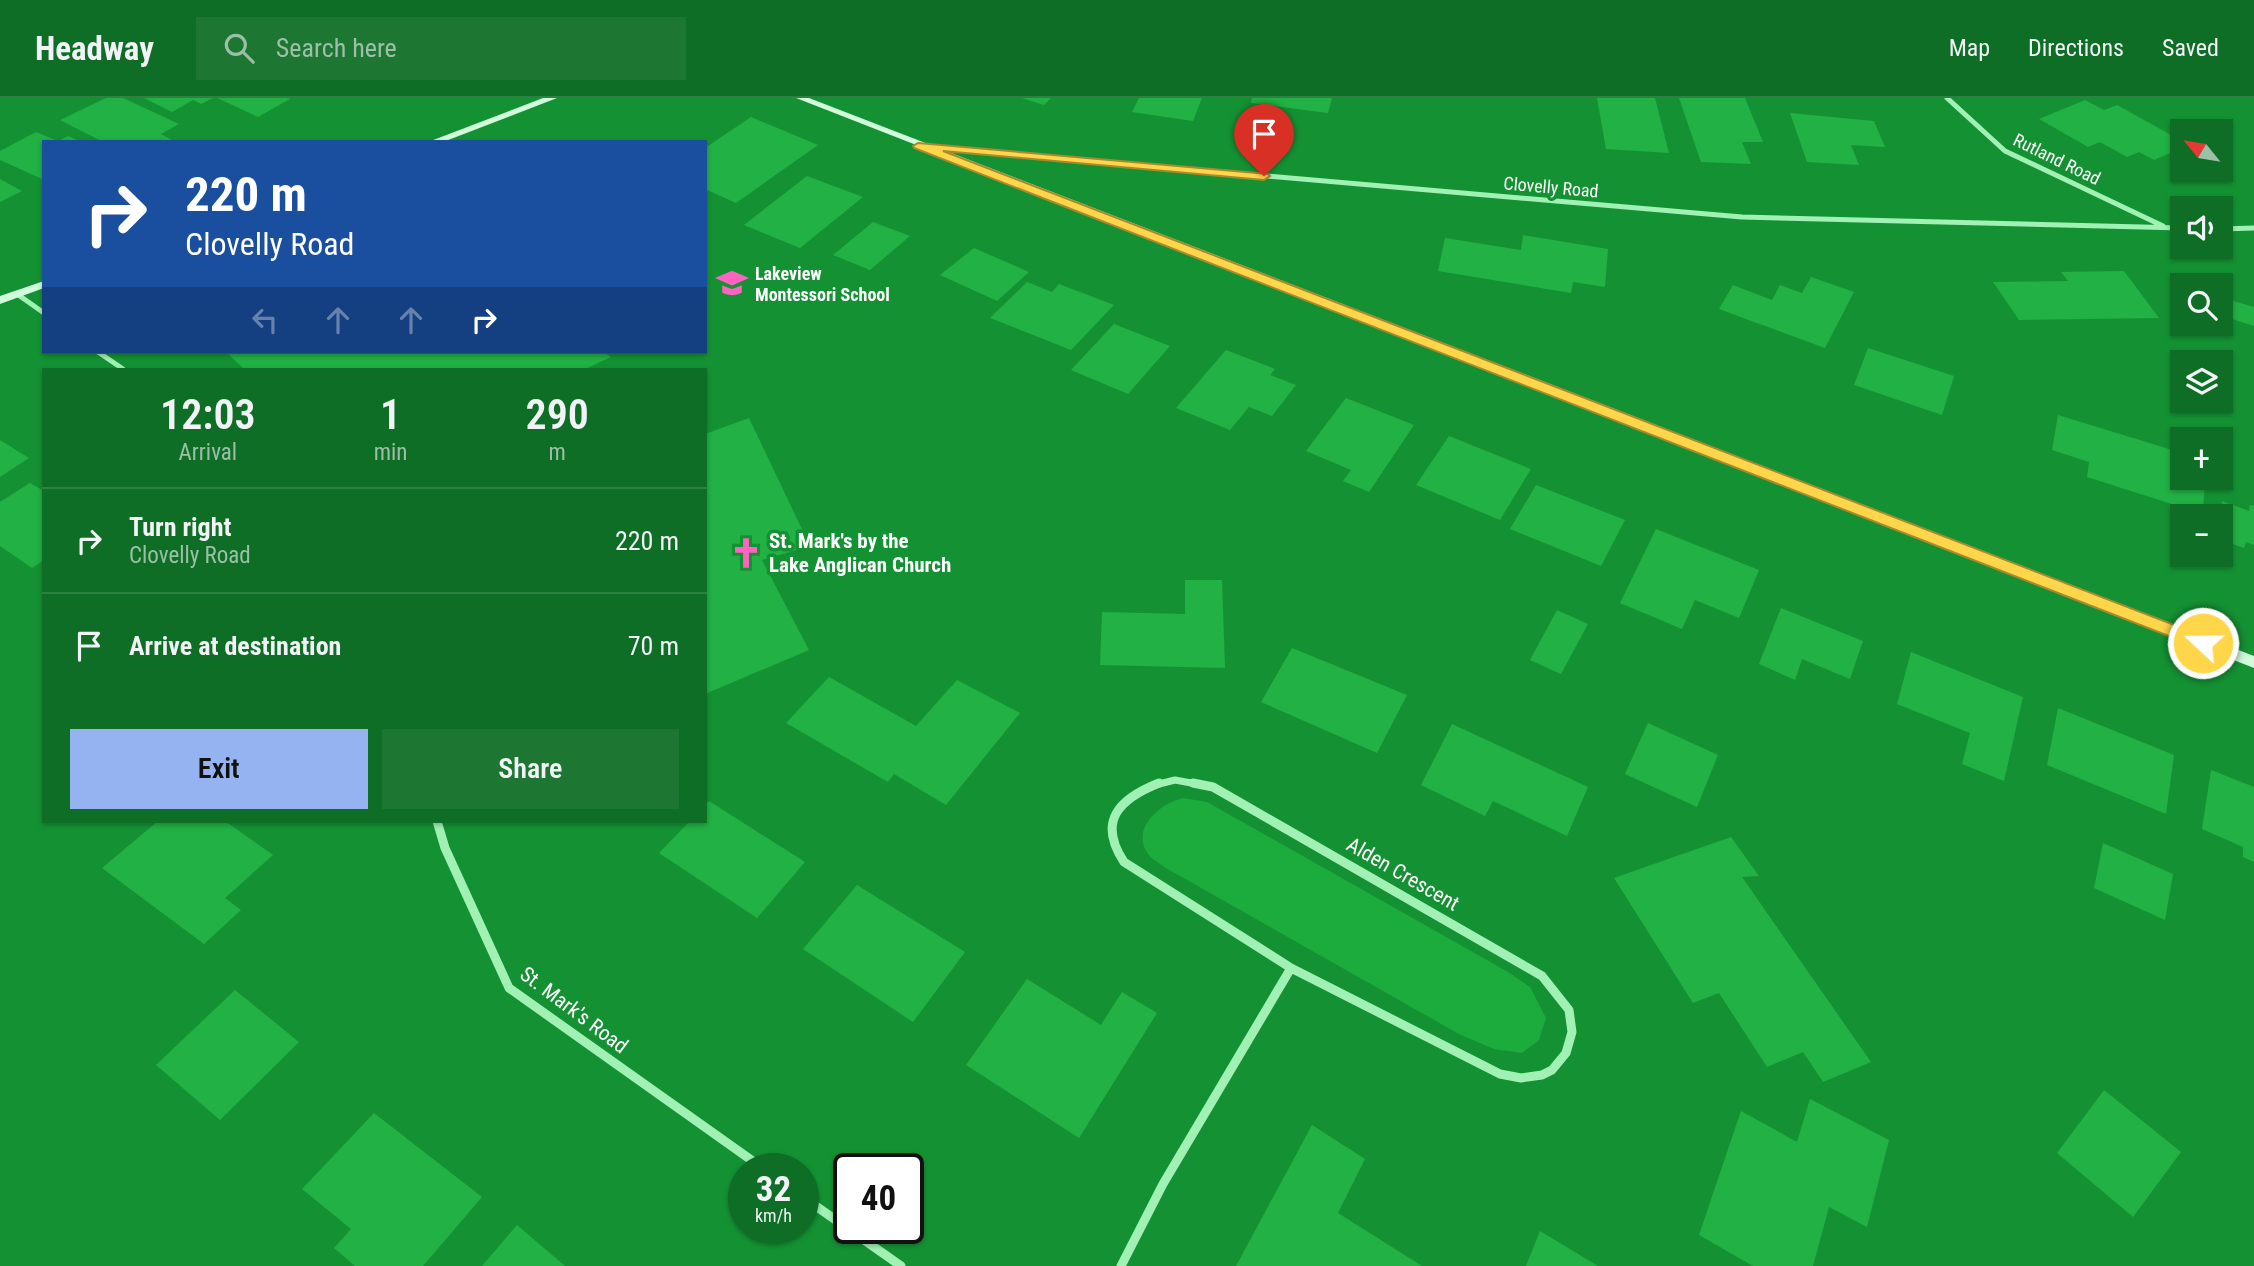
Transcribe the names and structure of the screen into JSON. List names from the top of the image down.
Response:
{
  "streets": {
    "street": [
      "Rutland Road",
      "Clovelly Road",
      "Alden Crescent",
      "St. Mark's Road"
    ]
  },
  "crossings": [
    ["Rutland Road", "Clovelly Road"]
  ],
  "places": {
    "school or university": ["Lakeview Montessori School"],
    "church": ["St. Mark's by the Lake Anglican Church"]
  },
  "north": "top left",
  "page": {
    "header": "Headway",
    "search": "Search here",
    "nav": ["Map", "Directions", "Saved"],
    "map_buttons": ["+", "−"],
    "turn": ["220 m", "Clovelly Road"],
    "eta": [
      "12:03",
      "Arrival",
      "1",
      "min",
      "290",
      "m"
    ],
    "list": [
      {
        "name": "Turn right",
        "note": "Clovelly Road",
        "value": "220 m"
      },
      {
        "name": "Arrive at destination",
        "value": "70 m"
      }
    ],
    "buttons": ["Exit", "Share"],
    "speed": "32 km/h",
    "limit": "40"
  }
}
